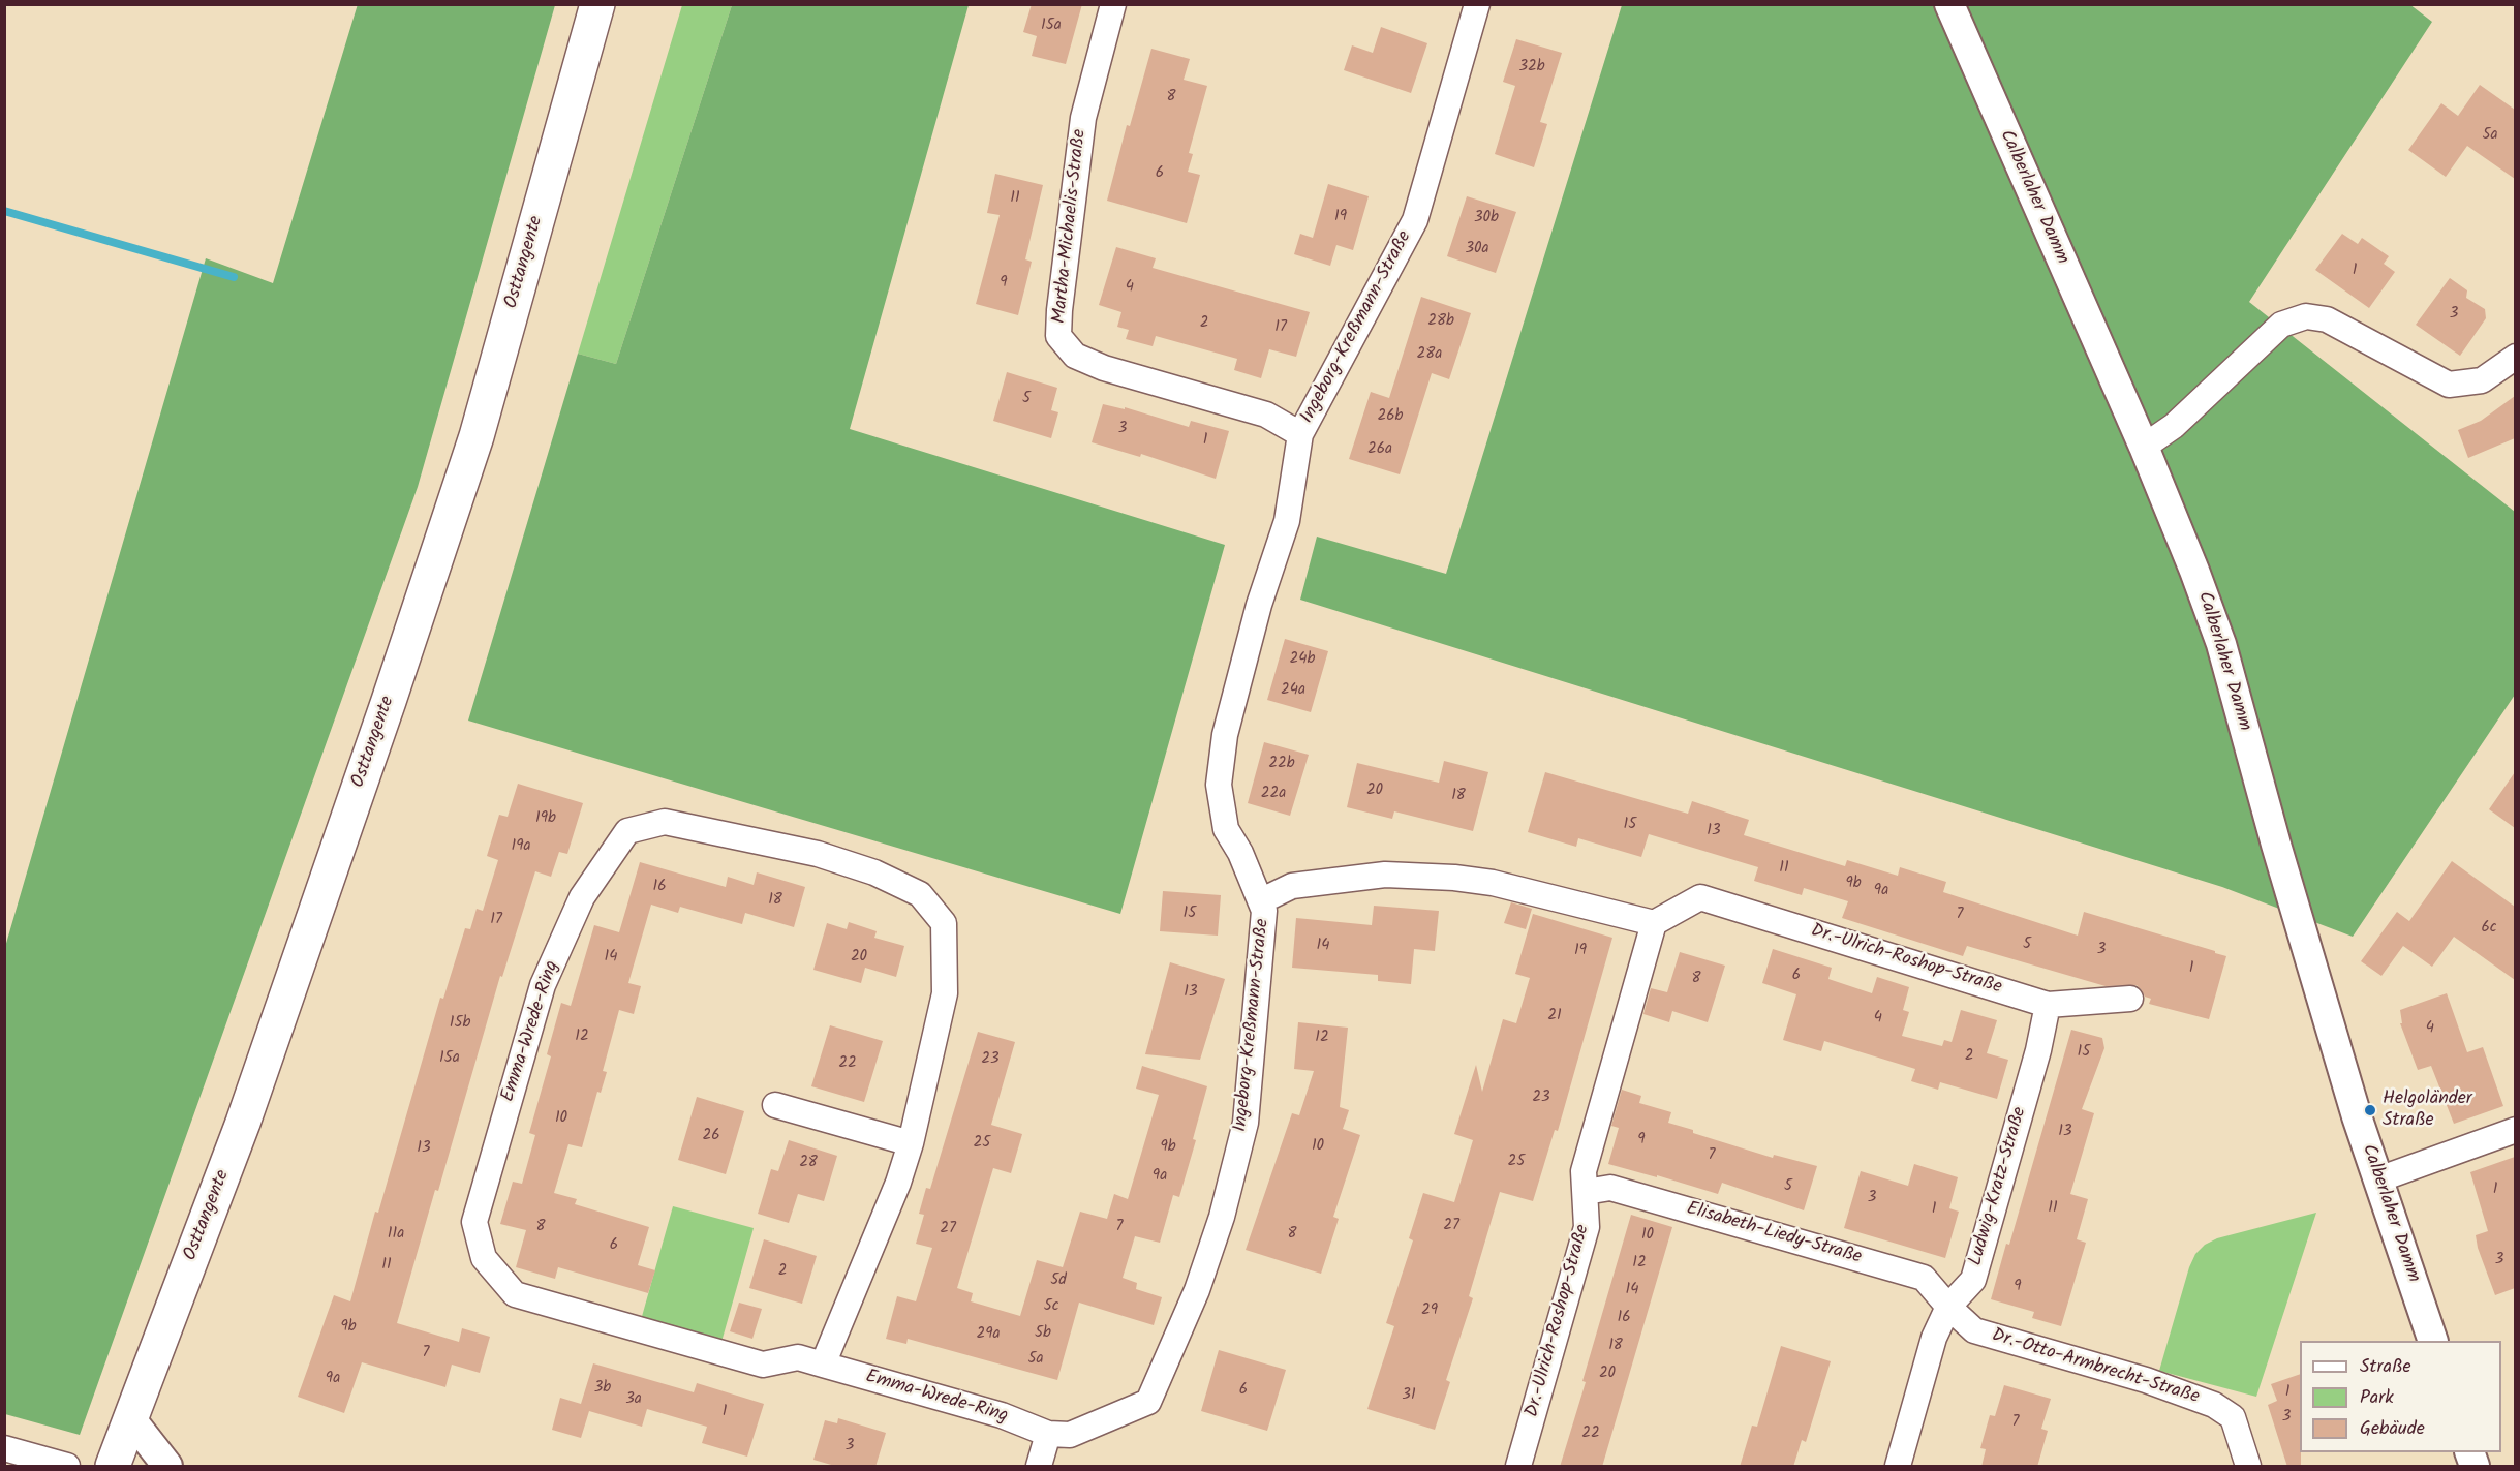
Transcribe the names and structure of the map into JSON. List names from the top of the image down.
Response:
{
  "streets": {
    "main road": ["Osttangente"],
    "street": [
      "Calberlaher Damm",
      "Martha-Michaelis-Straße",
      "Ingeborg-Kreßmann-Straße",
      "Dr.-Ulrich-Roshop-Straße",
      "Emma-Wrede-Ring",
      "Ludwig-Kratz-Straße",
      "Elisabeth-Liedy-Straße",
      "Dr.-Otto-Armbrecht-Straße"
    ]
  },
  "crossings": [
    ["Martha-Michaelis-Straße", "Ingeborg-Kreßmann-Straße"],
    ["Ingeborg-Kreßmann-Straße", "Dr.-Ulrich-Roshop-Straße"],
    ["Ingeborg-Kreßmann-Straße", "Emma-Wrede-Ring"],
    ["Dr.-Ulrich-Roshop-Straße", "Ludwig-Kratz-Straße"],
    ["Dr.-Ulrich-Roshop-Straße", "Elisabeth-Liedy-Straße"],
    ["Ludwig-Kratz-Straße", "Elisabeth-Liedy-Straße"],
    ["Ludwig-Kratz-Straße", "Dr.-Otto-Armbrecht-Straße"],
    ["Elisabeth-Liedy-Straße", "Dr.-Otto-Armbrecht-Straße"]
  ],
  "places": ["Helgoländer Straße"],
  "house_numbers": [
    "15a",
    "32b",
    "8",
    "5a",
    "6",
    "11",
    "19",
    "30b",
    "30a",
    "1",
    "9",
    "4",
    "3",
    "28b",
    "2",
    "17",
    "28a",
    "5",
    "26b",
    "3",
    "1",
    "26a",
    "24b",
    "24a",
    "22b",
    "20",
    "22a",
    "18",
    "19b",
    "15",
    "13",
    "19a",
    "11",
    "9b",
    "16",
    "9a",
    "18",
    "15",
    "7",
    "17",
    "6c",
    "5",
    "14",
    "3",
    "19",
    "14",
    "20",
    "1",
    "6",
    "8",
    "13",
    "21",
    "4",
    "15b",
    "4",
    "12",
    "12",
    "15",
    "2",
    "15a",
    "23",
    "22",
    "23",
    "10",
    "13",
    "26",
    "9",
    "25",
    "10",
    "9b",
    "13",
    "7",
    "25",
    "28",
    "9a",
    "5",
    "1",
    "3",
    "11",
    "1",
    "27",
    "8",
    "7",
    "27",
    "11a",
    "8",
    "10",
    "6",
    "3",
    "12",
    "11",
    "2",
    "5d",
    "9",
    "14",
    "5c",
    "29",
    "16",
    "9b",
    "5b",
    "29a",
    "18",
    "7",
    "5a",
    "20",
    "9a",
    "3b",
    "6",
    "1",
    "31",
    "3a",
    "1",
    "3",
    "7",
    "22",
    "3"
  ],
  "legend": ["Straße", "Park", "Gebäude"]
}
